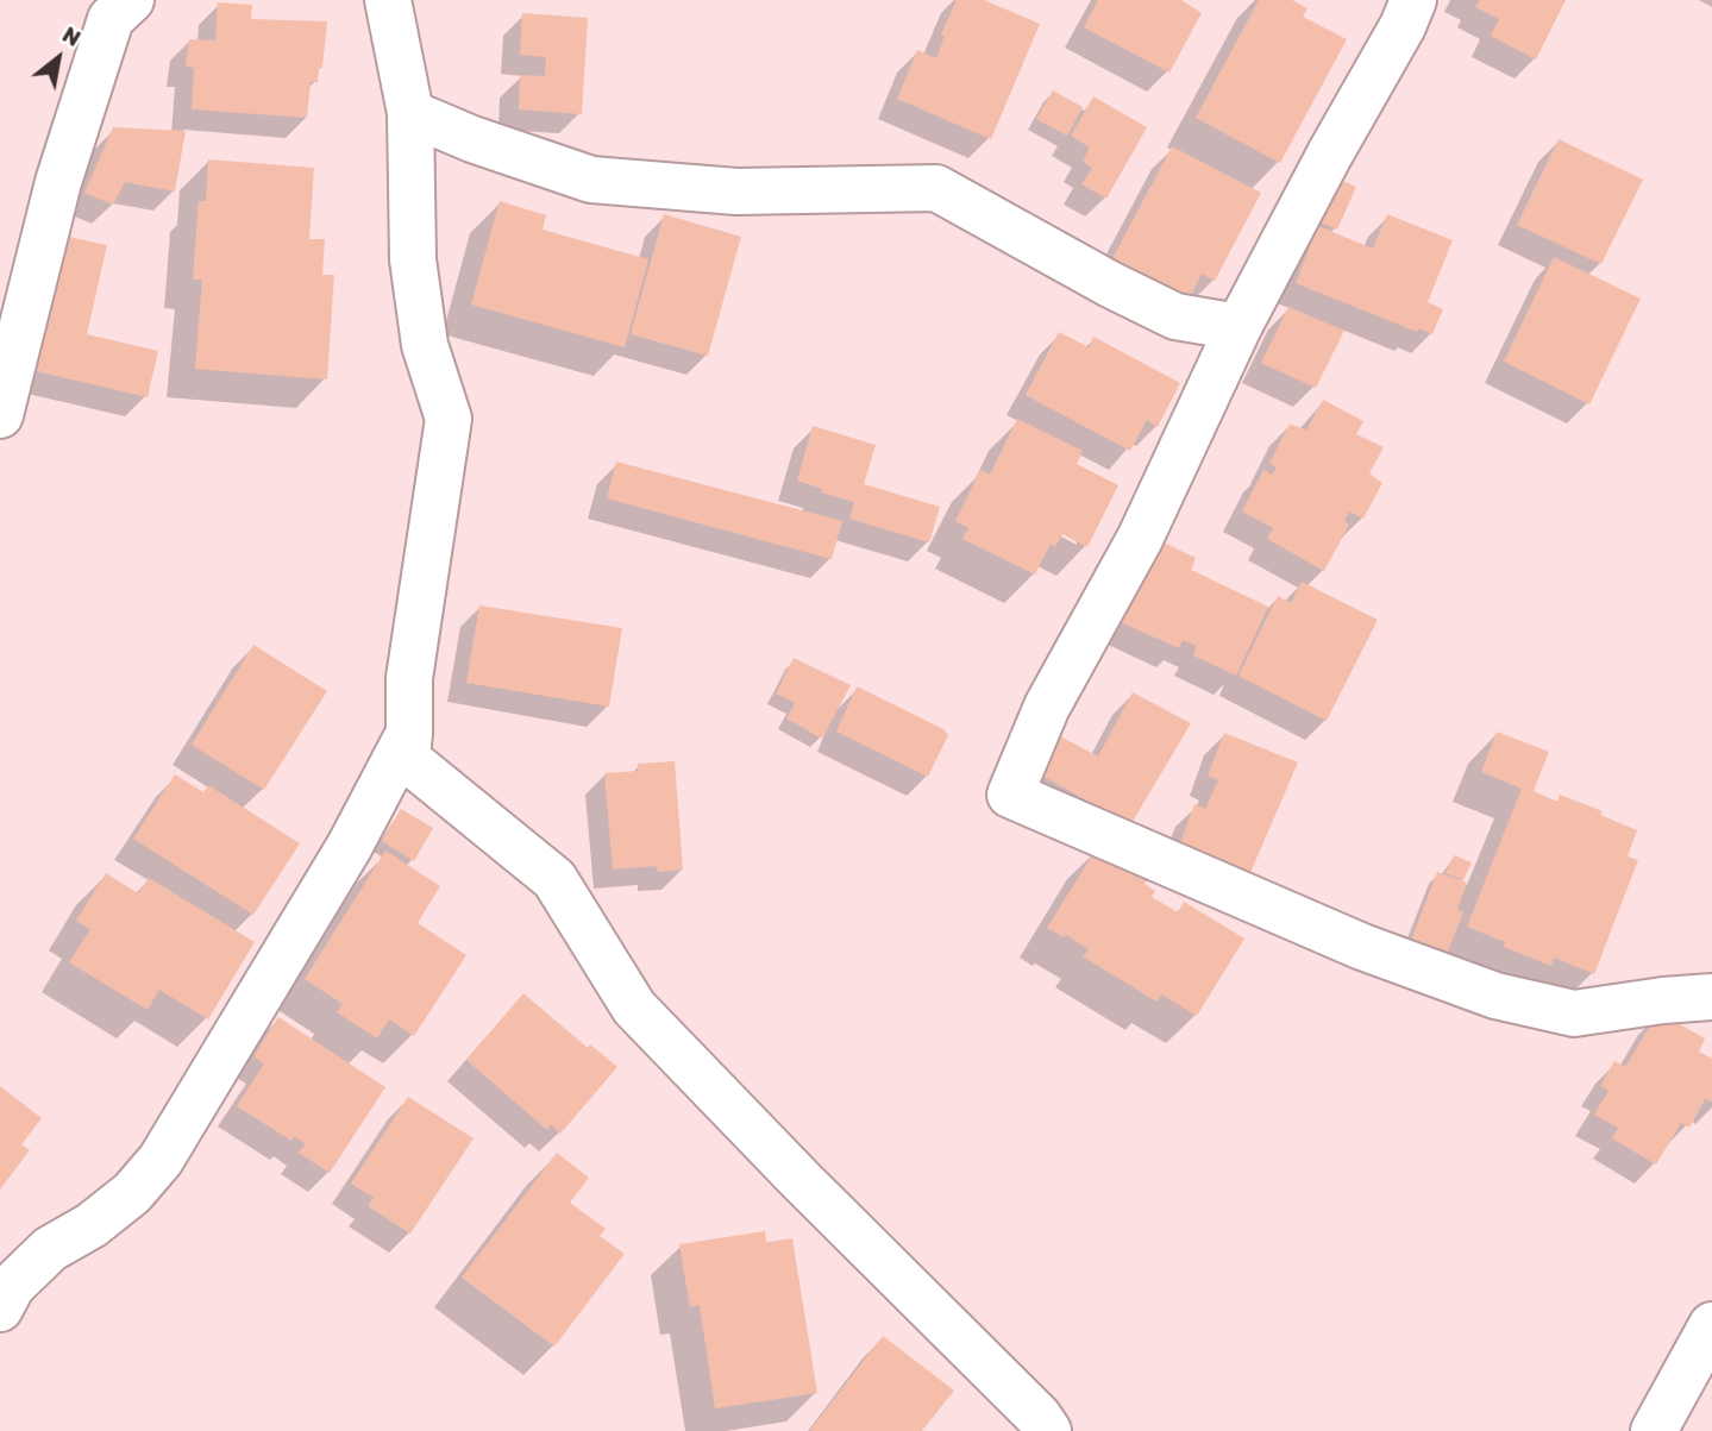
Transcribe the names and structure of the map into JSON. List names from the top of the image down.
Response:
{
  "north": "top right"
}
